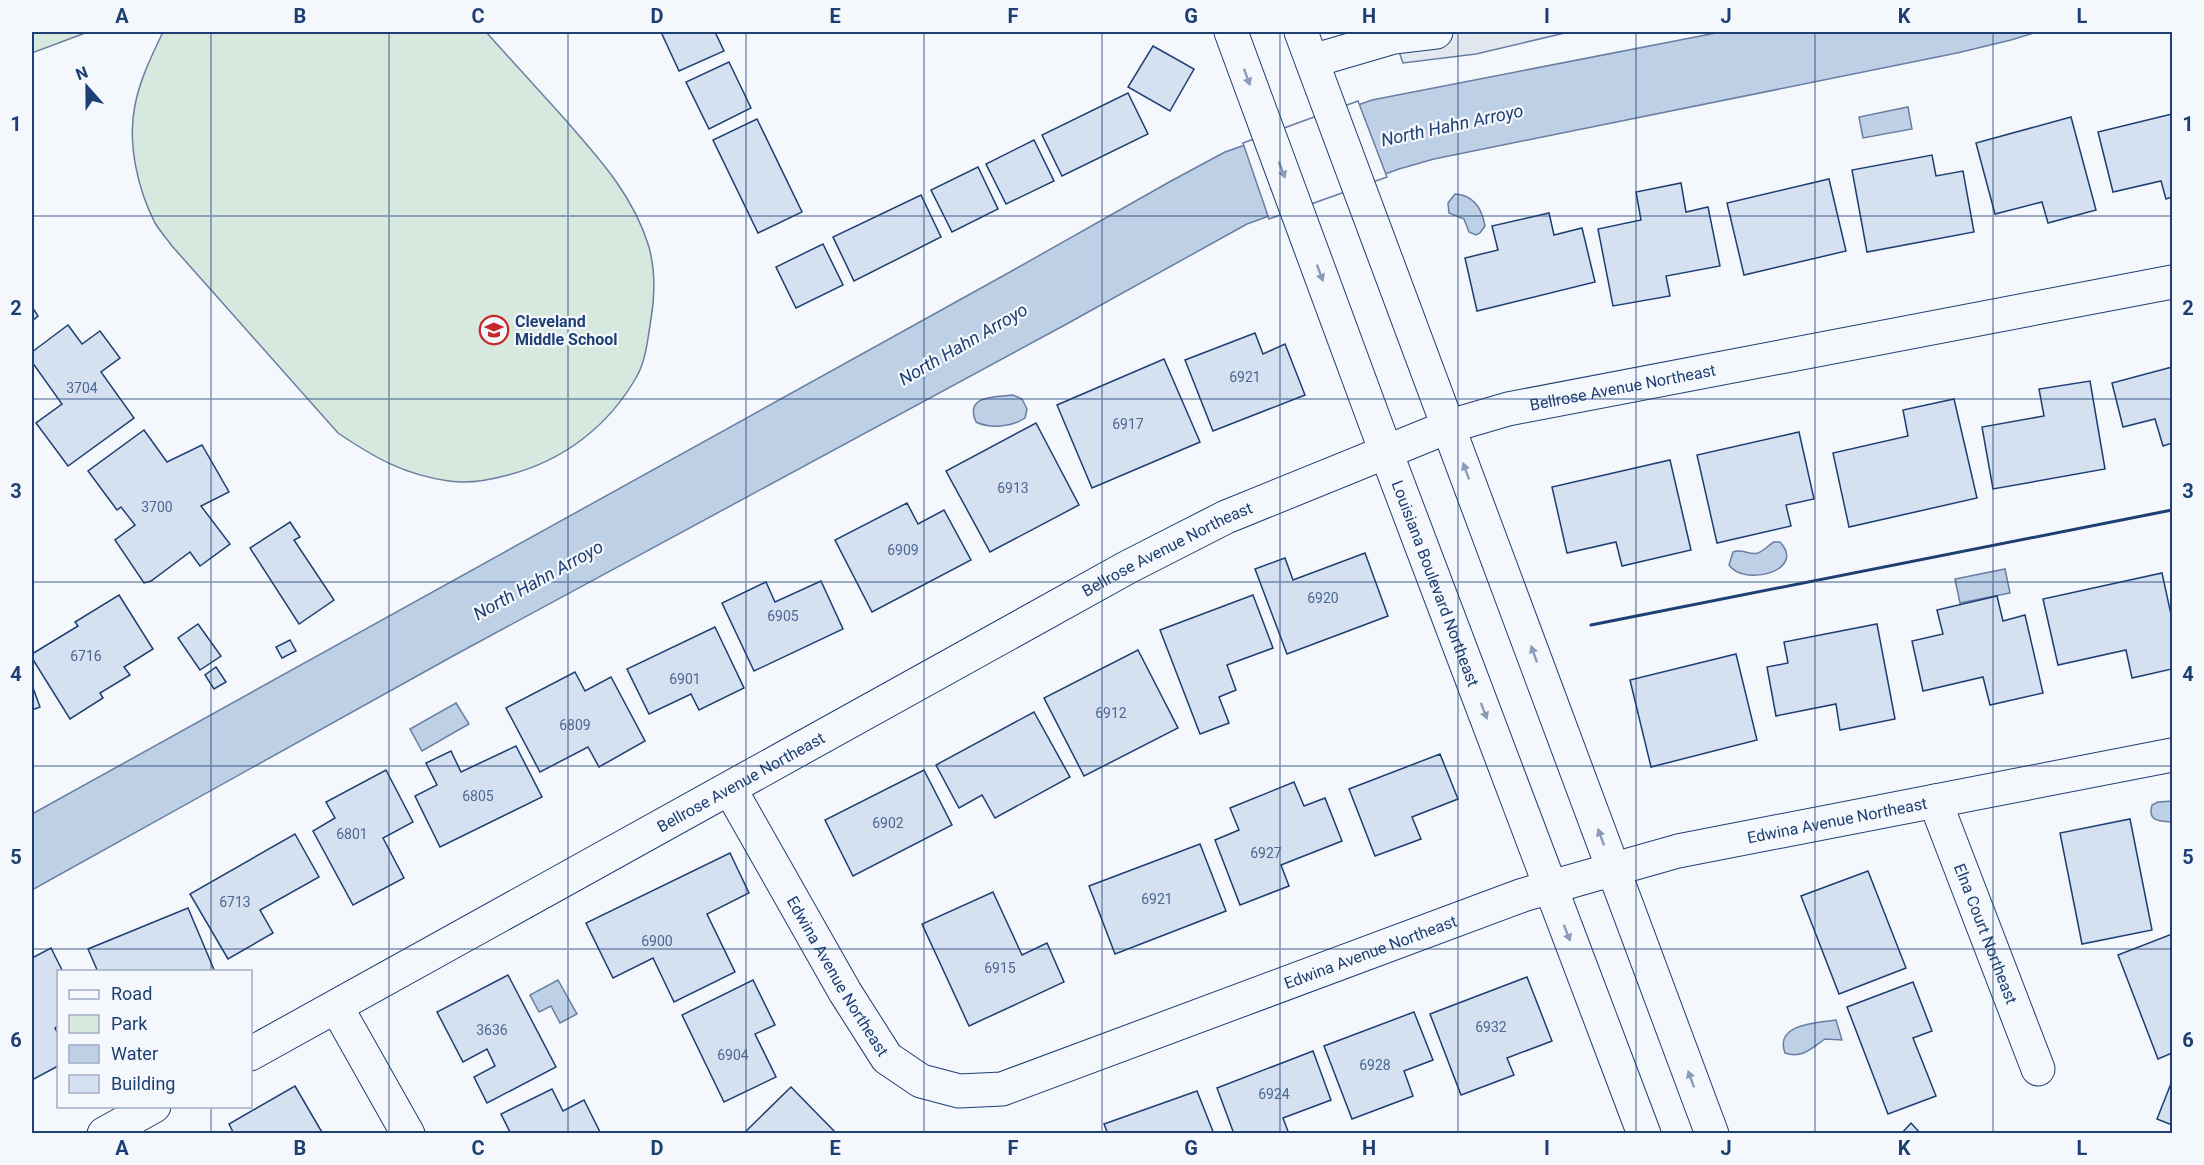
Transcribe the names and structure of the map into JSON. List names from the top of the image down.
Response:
{
  "streets": {
    "street": [
      "Bellrose Avenue Northeast",
      "Louisiana Boulevard Northeast",
      "Edwina Avenue Northeast",
      "Elna Court Northeast"
    ]
  },
  "crossings": [
    ["Bellrose Avenue Northeast", "Louisiana Boulevard Northeast"],
    ["Bellrose Avenue Northeast", "Edwina Avenue Northeast"],
    ["Louisiana Boulevard Northeast", "Edwina Avenue Northeast"],
    ["Edwina Avenue Northeast", "Elna Court Northeast"]
  ],
  "water": ["North Hahn Arroyo"],
  "places": {
    "school or university": ["Cleveland Middle School"]
  },
  "house_numbers": [
    "6921",
    "3704",
    "6917",
    "6913",
    "3700",
    "6909",
    "6920",
    "6905",
    "6716",
    "6901",
    "6912",
    "6809",
    "6805",
    "6902",
    "6801",
    "6927",
    "6921",
    "6713",
    "6900",
    "6915",
    "6932",
    "3636",
    "6904",
    "6928",
    "6924"
  ],
  "legend": [
    "Road",
    "Park",
    "Water",
    "Building"
  ],
  "north": "top",
  "grid": {
    "columns": [
      "A",
      "B",
      "C",
      "D",
      "E",
      "F",
      "G",
      "H",
      "I",
      "J",
      "K",
      "L"
    ],
    "rows": [
      "1",
      "2",
      "3",
      "4",
      "5",
      "6"
    ]
  }
}
